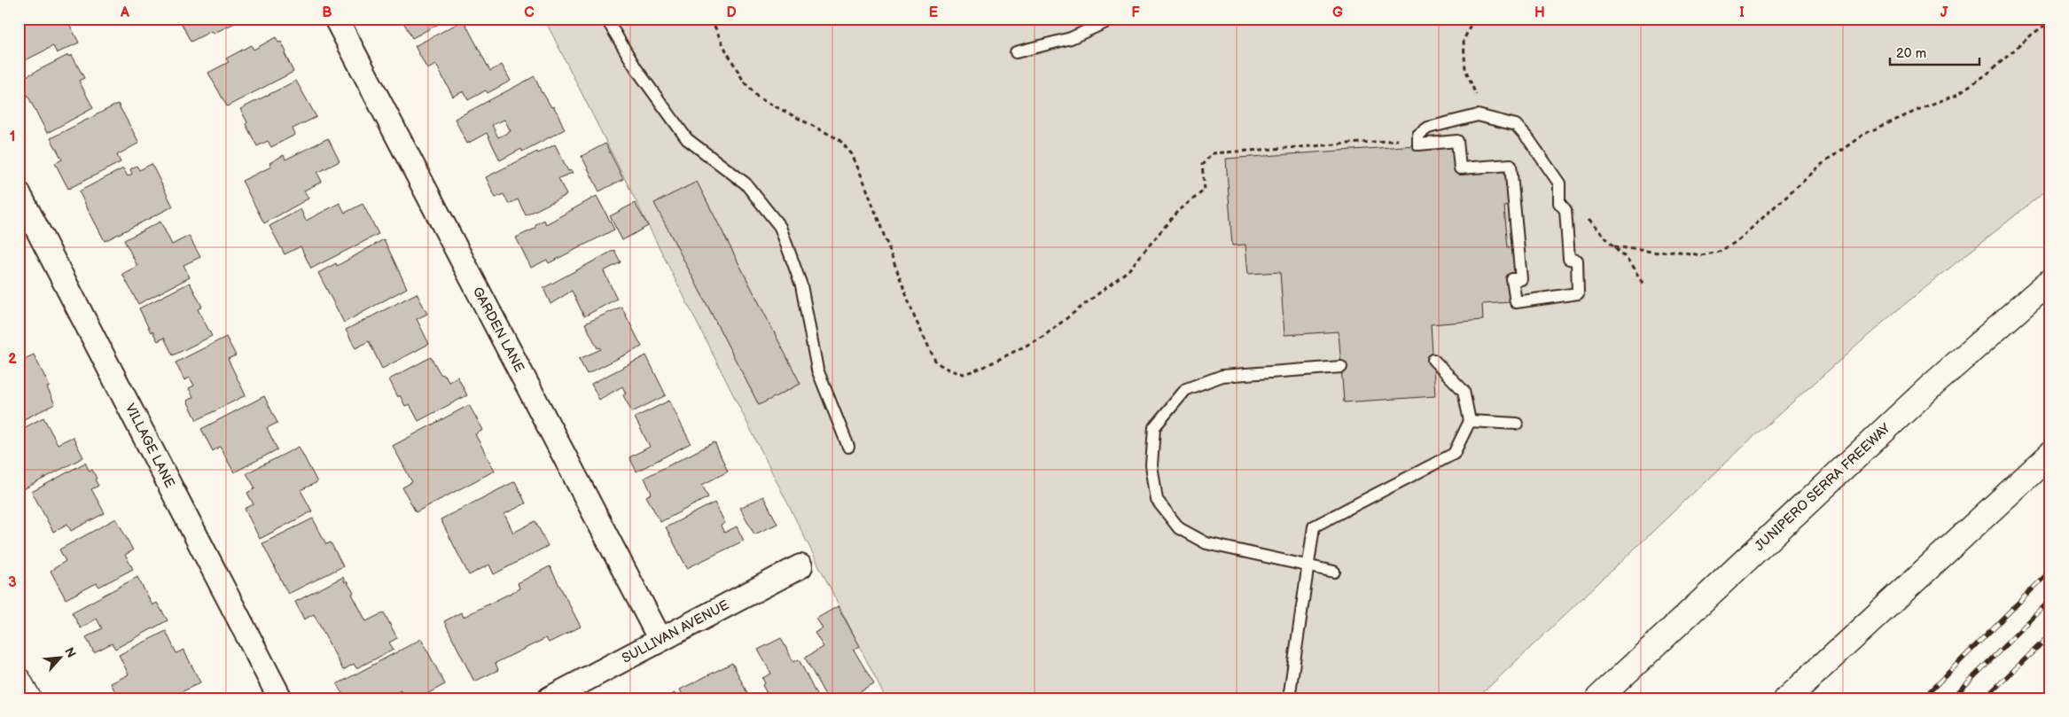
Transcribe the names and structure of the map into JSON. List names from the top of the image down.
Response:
{
  "streets": {
    "main road": ["JUNIPERO SERRA FREEWAY"],
    "street": ["GARDEN LANE", "VILLAGE LANE", "SULLIVAN AVENUE"]
  },
  "crossings": [
    ["GARDEN LANE", "SULLIVAN AVENUE"]
  ],
  "scale_bar": "20 m",
  "north": "top right",
  "grid": {
    "columns": [
      "A",
      "B",
      "C",
      "D",
      "E",
      "F",
      "G",
      "H",
      "I",
      "J"
    ],
    "rows": ["1", "2", "3"]
  }
}
